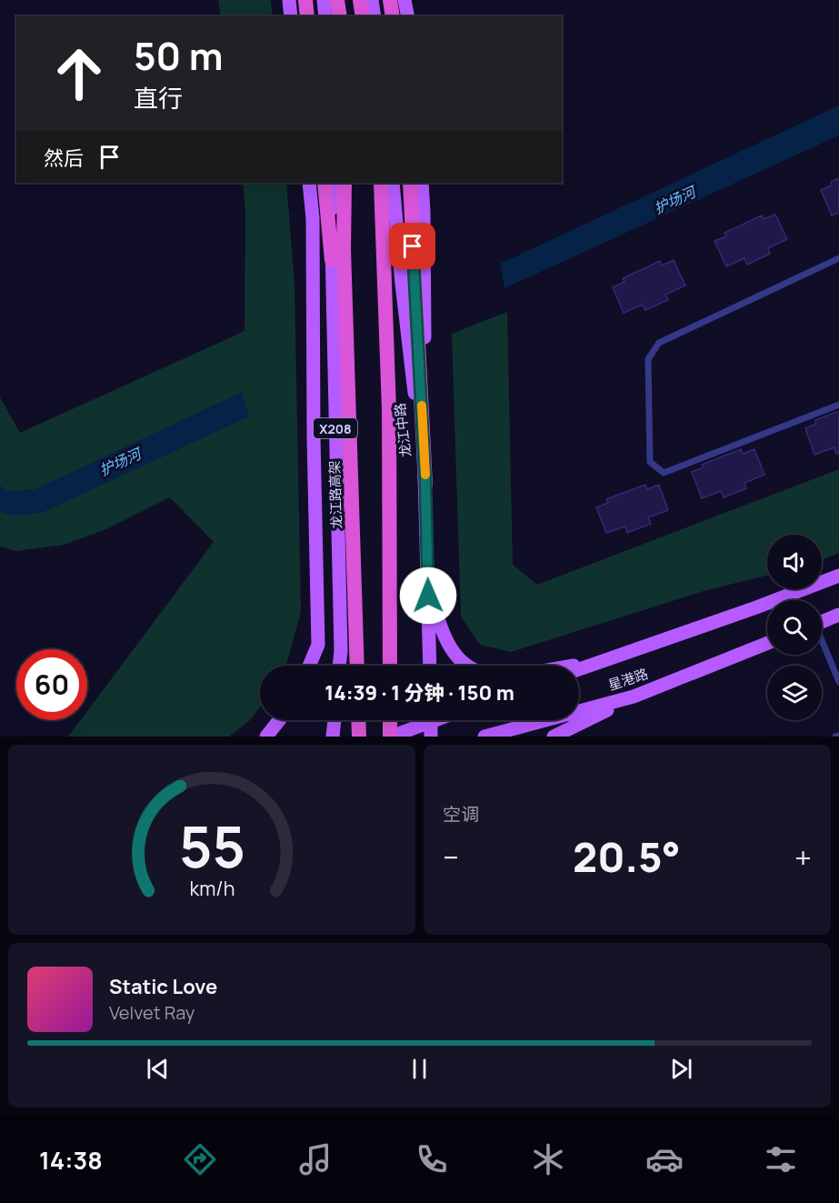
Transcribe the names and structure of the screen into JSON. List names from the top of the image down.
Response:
{
  "streets": {
    "highway": ["龙江路高架"],
    "main road": ["X208", "龙江中路", "星港路"]
  },
  "water": ["护场河"],
  "page": {
    "turn": ["50 m", "直行"],
    "then": "然后",
    "limit": "60",
    "trip": "14:39 · 1 分钟 · 150 m",
    "tile": "空调",
    "heat": ["−", "20.5°", "+"],
    "song": ["Static Love", "Velvet Ray"],
    "tabs": "14:38",
    "gauge": ["55", "km/h"]
  }
}
